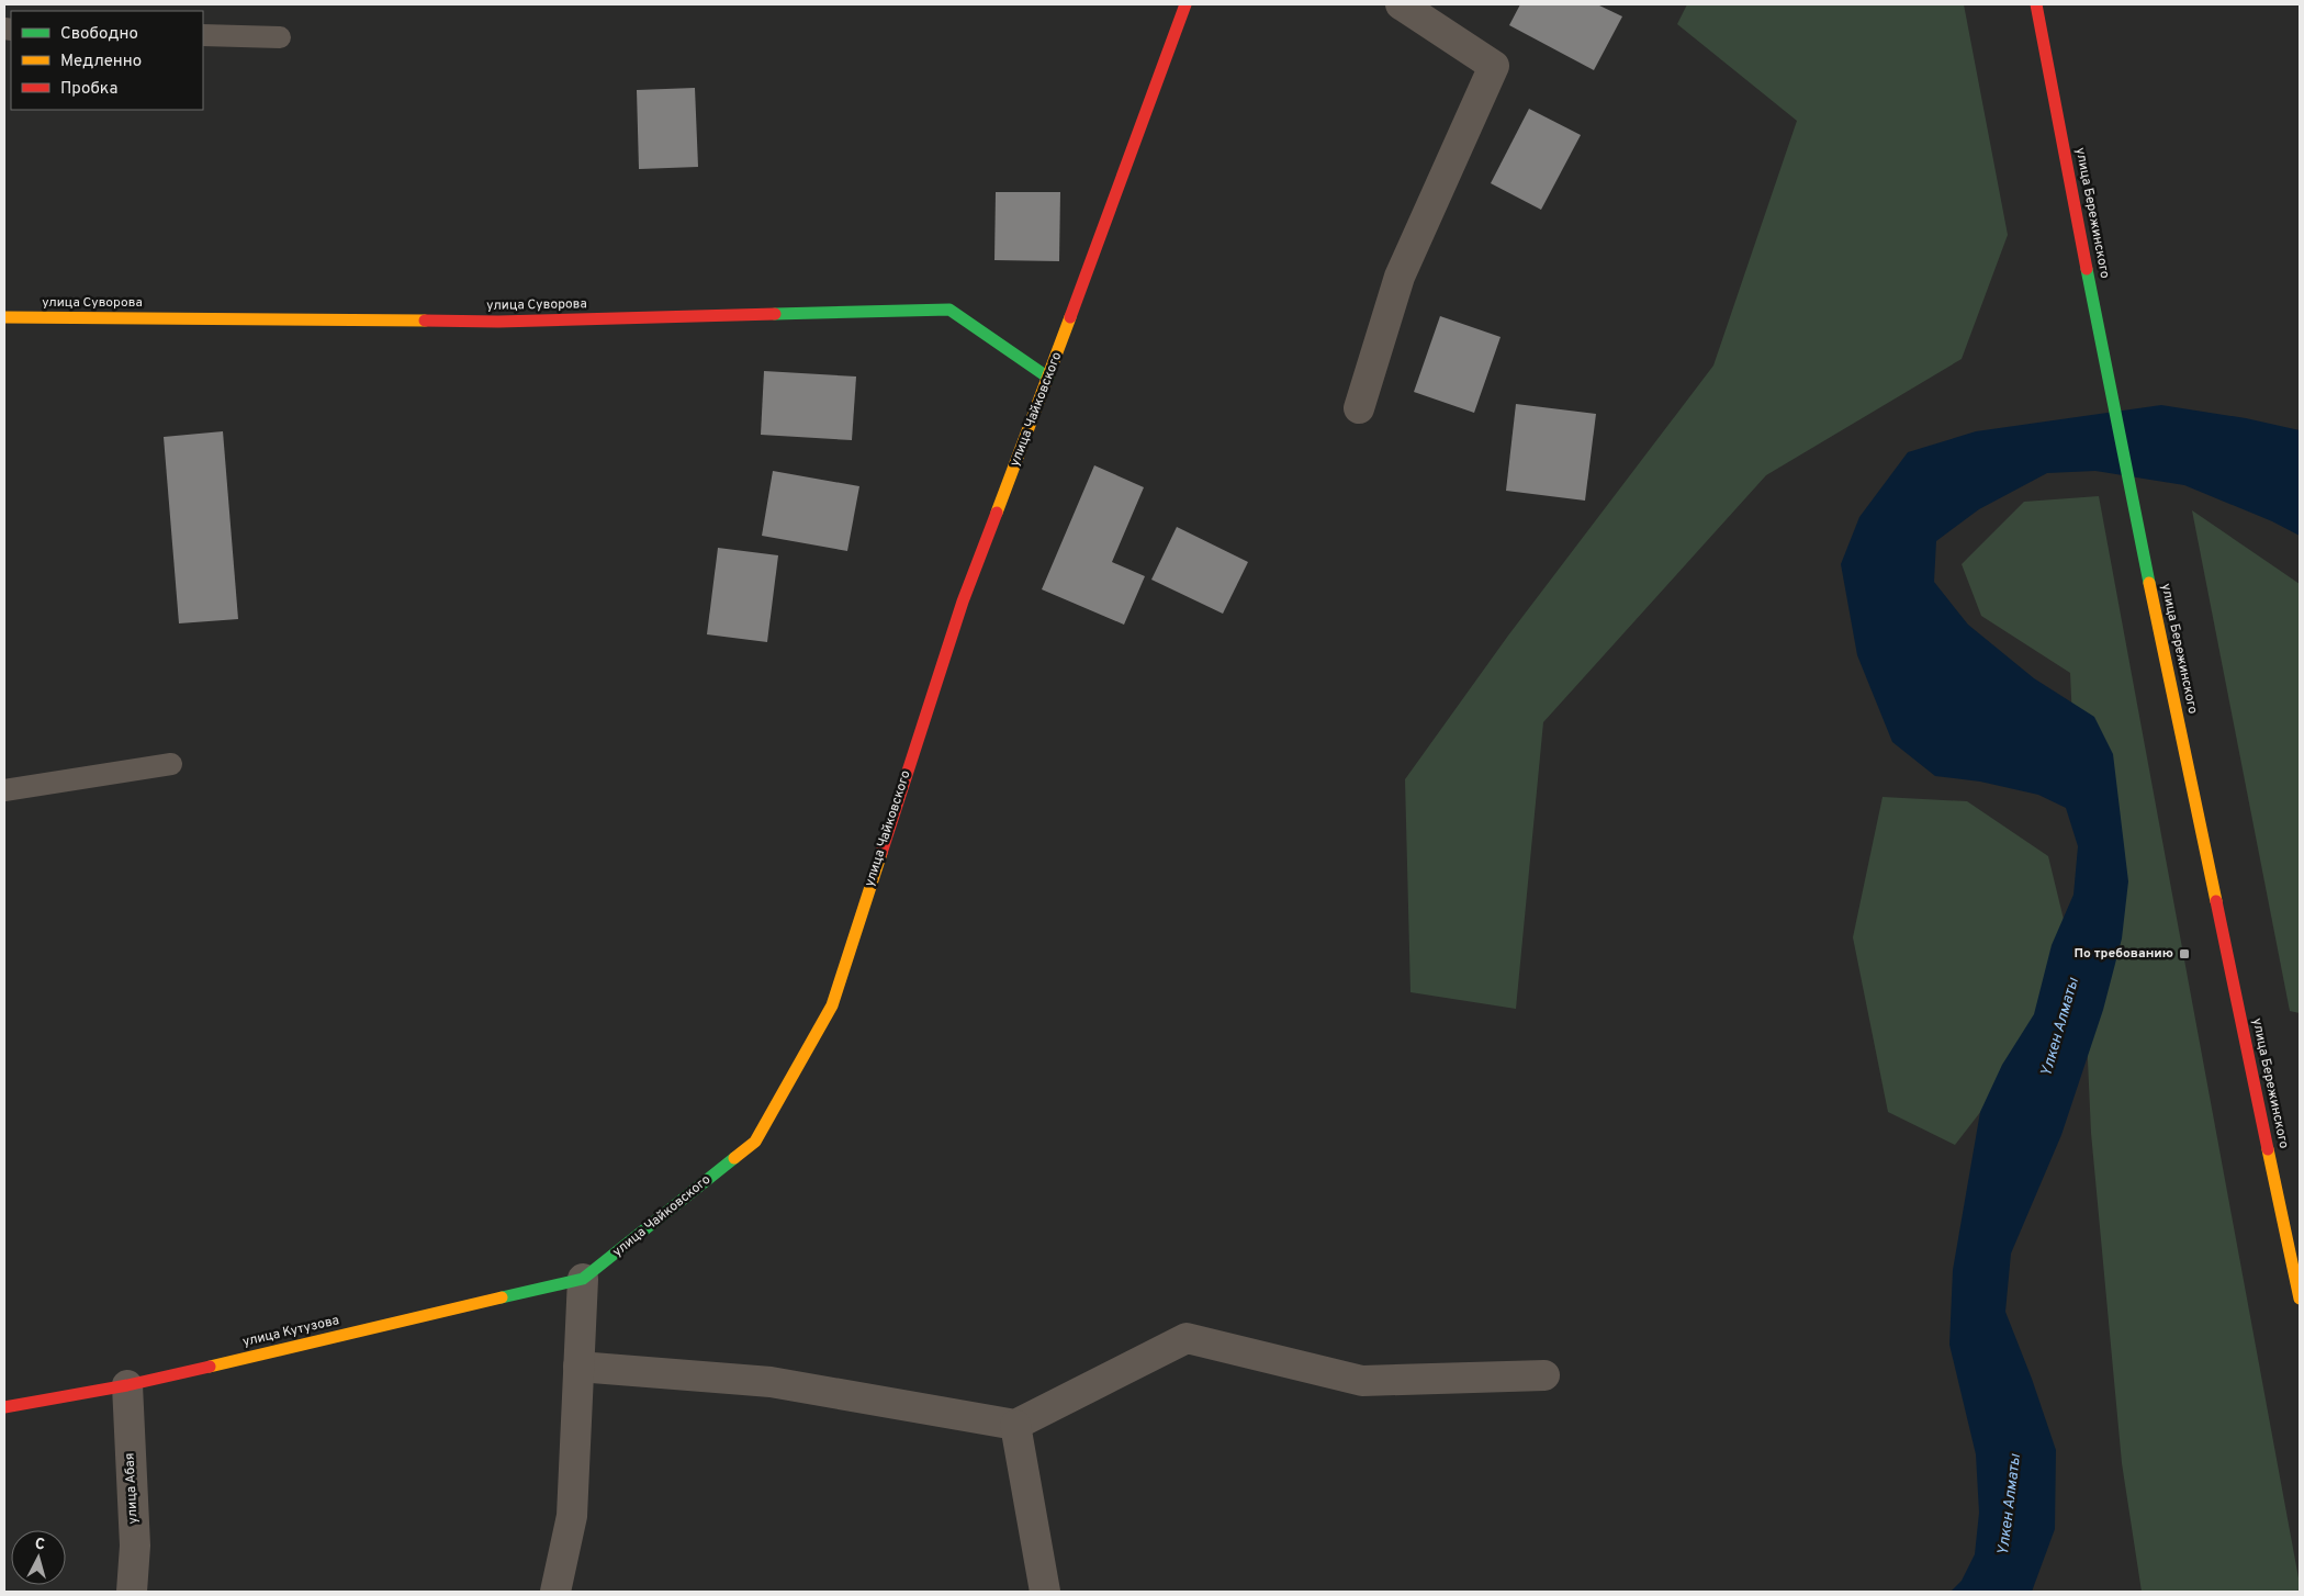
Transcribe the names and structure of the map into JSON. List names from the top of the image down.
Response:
{
  "streets": {
    "street": [
      "улица Бережинского",
      "улица Суворова",
      "улица Чайковского",
      "улица Кутузова",
      "улица Абая"
    ]
  },
  "crossings": [
    ["улица Суворова", "улица Чайковского"],
    ["улица Чайковского", "улица Кутузова"],
    ["улица Кутузова", "улица Абая"]
  ],
  "water": ["Үлкен Алматы"],
  "places": {
    "transit": ["По требованию"]
  },
  "legend": ["Свободно", "Медленно", "Пробка"],
  "north": "top"
}
